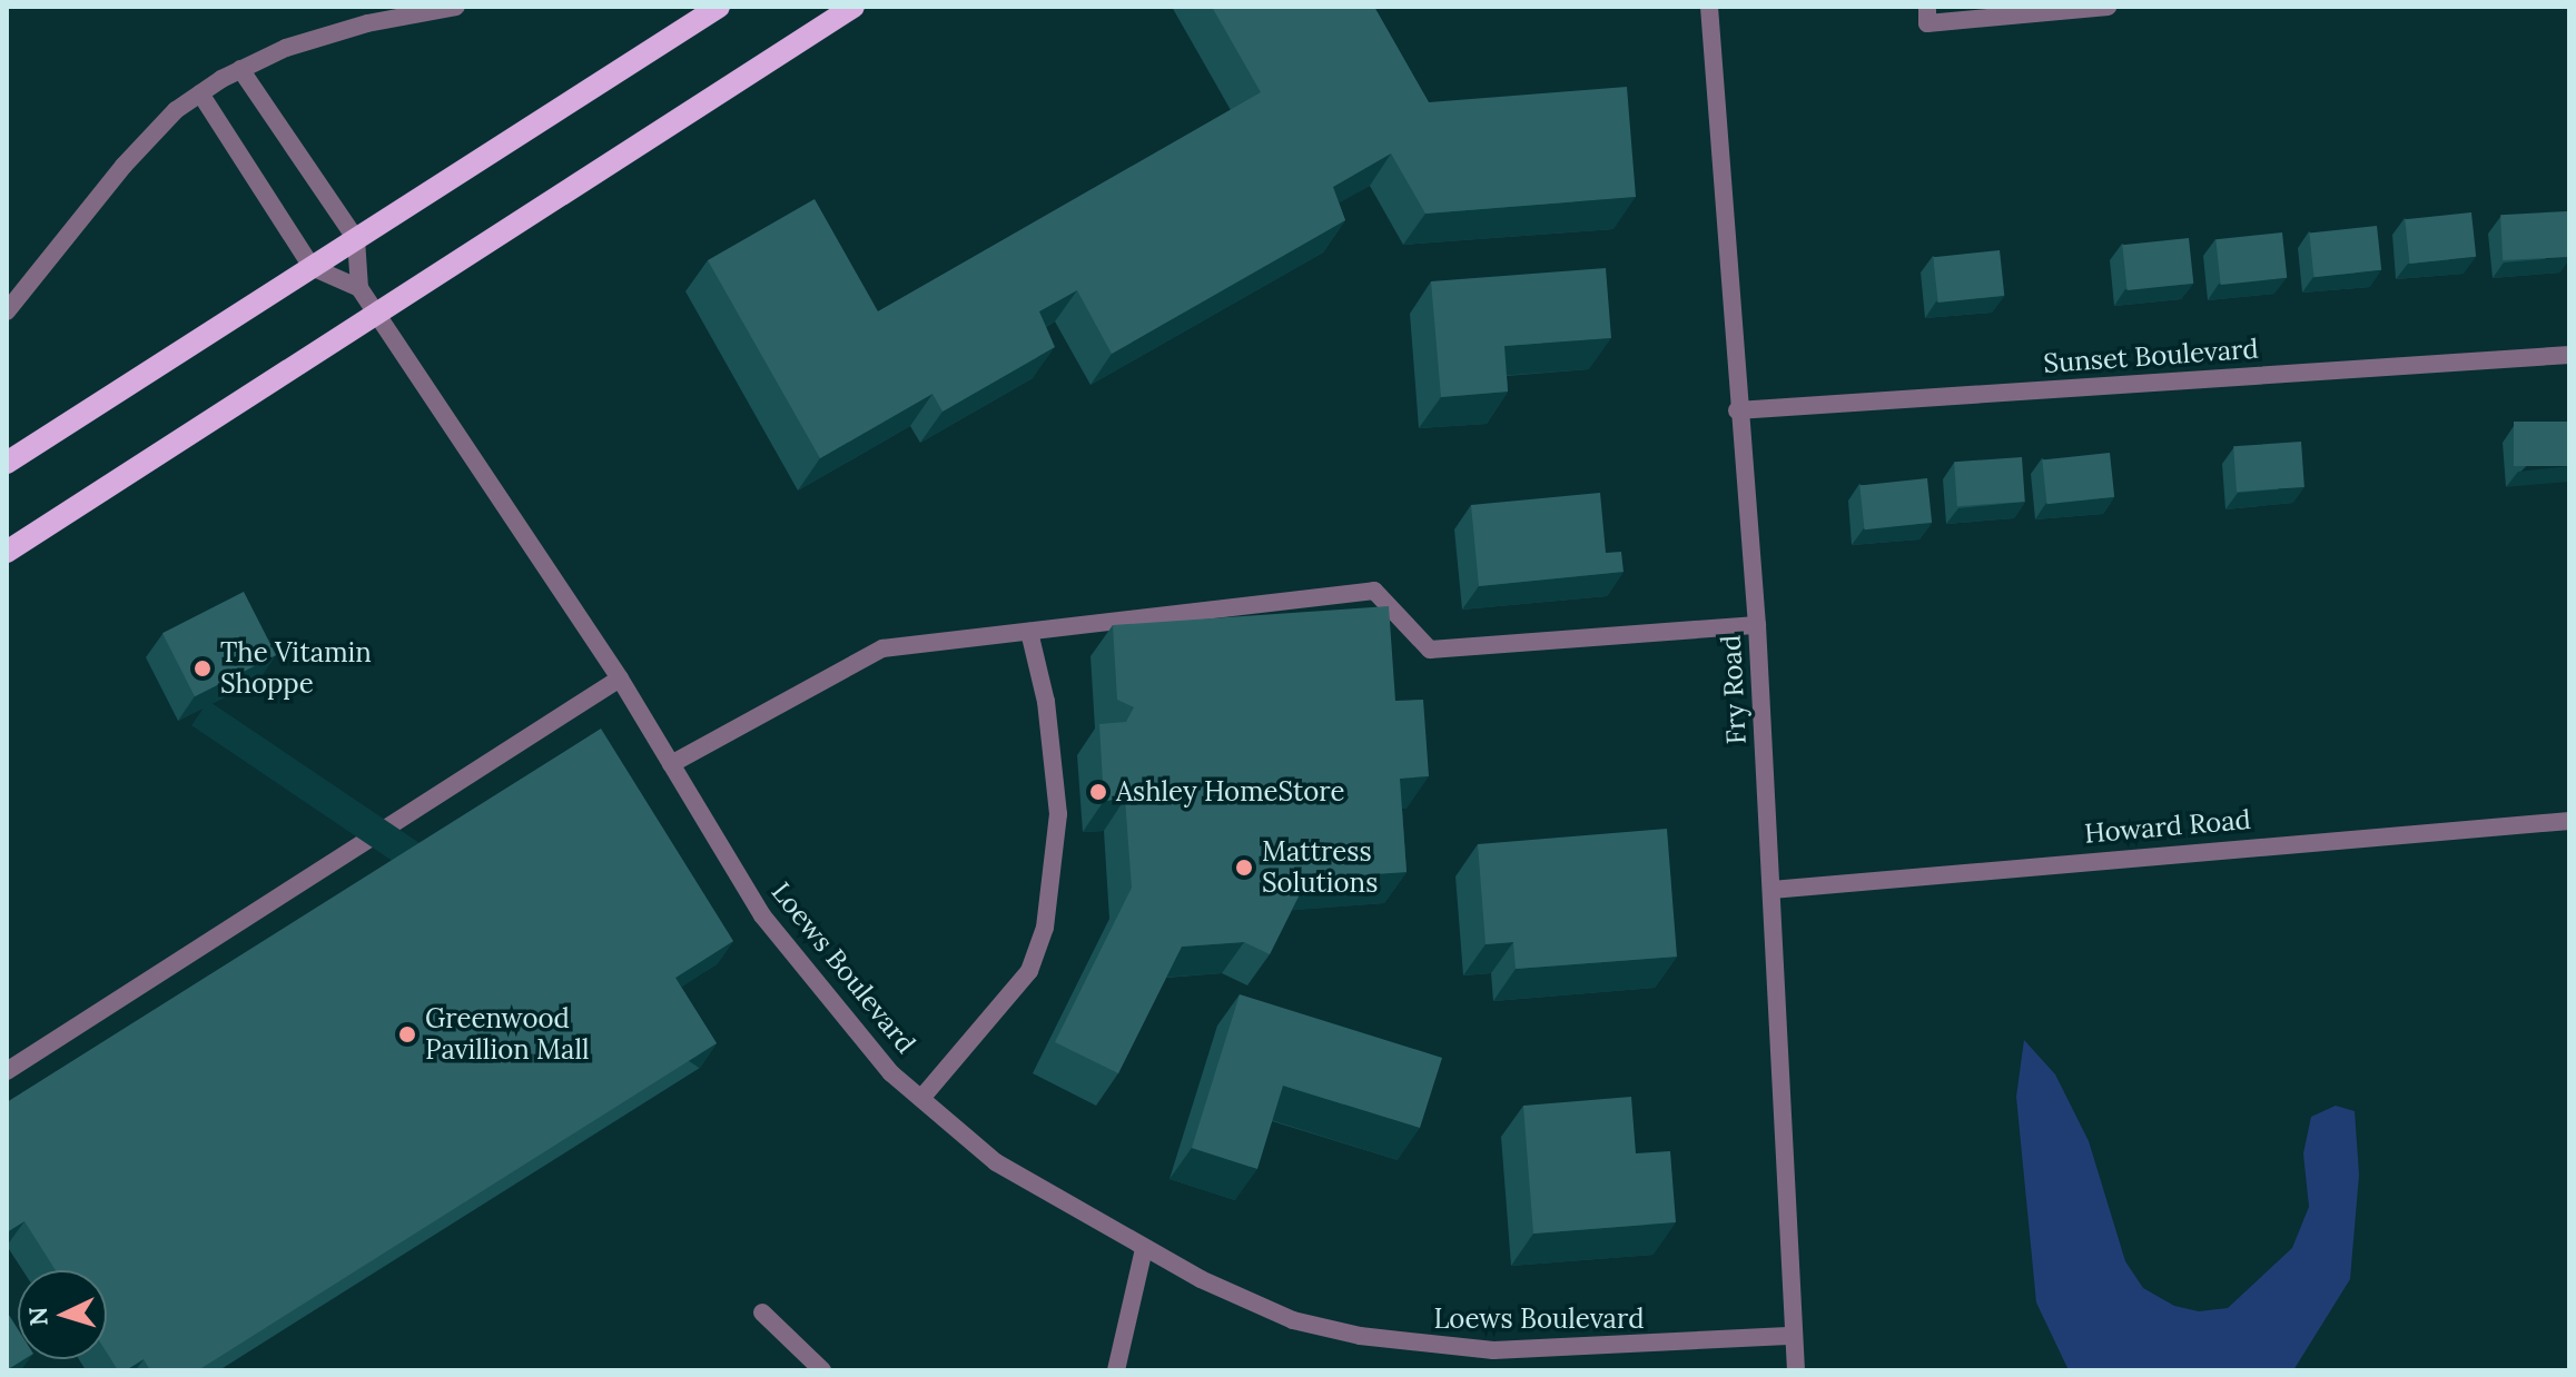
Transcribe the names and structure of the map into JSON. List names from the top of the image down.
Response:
{
  "streets": {
    "street": [
      "Sunset Boulevard",
      "Fry Road",
      "Howard Road",
      "Loews Boulevard"
    ]
  },
  "crossings": [
    ["Sunset Boulevard", "Fry Road"],
    ["Fry Road", "Howard Road"],
    ["Fry Road", "Loews Boulevard"]
  ],
  "places": [
    "The Vitamin Shoppe",
    "Ashley HomeStore",
    "Mattress Solutions",
    "Greenwood Pavillion Mall"
  ],
  "north": "left"
}
